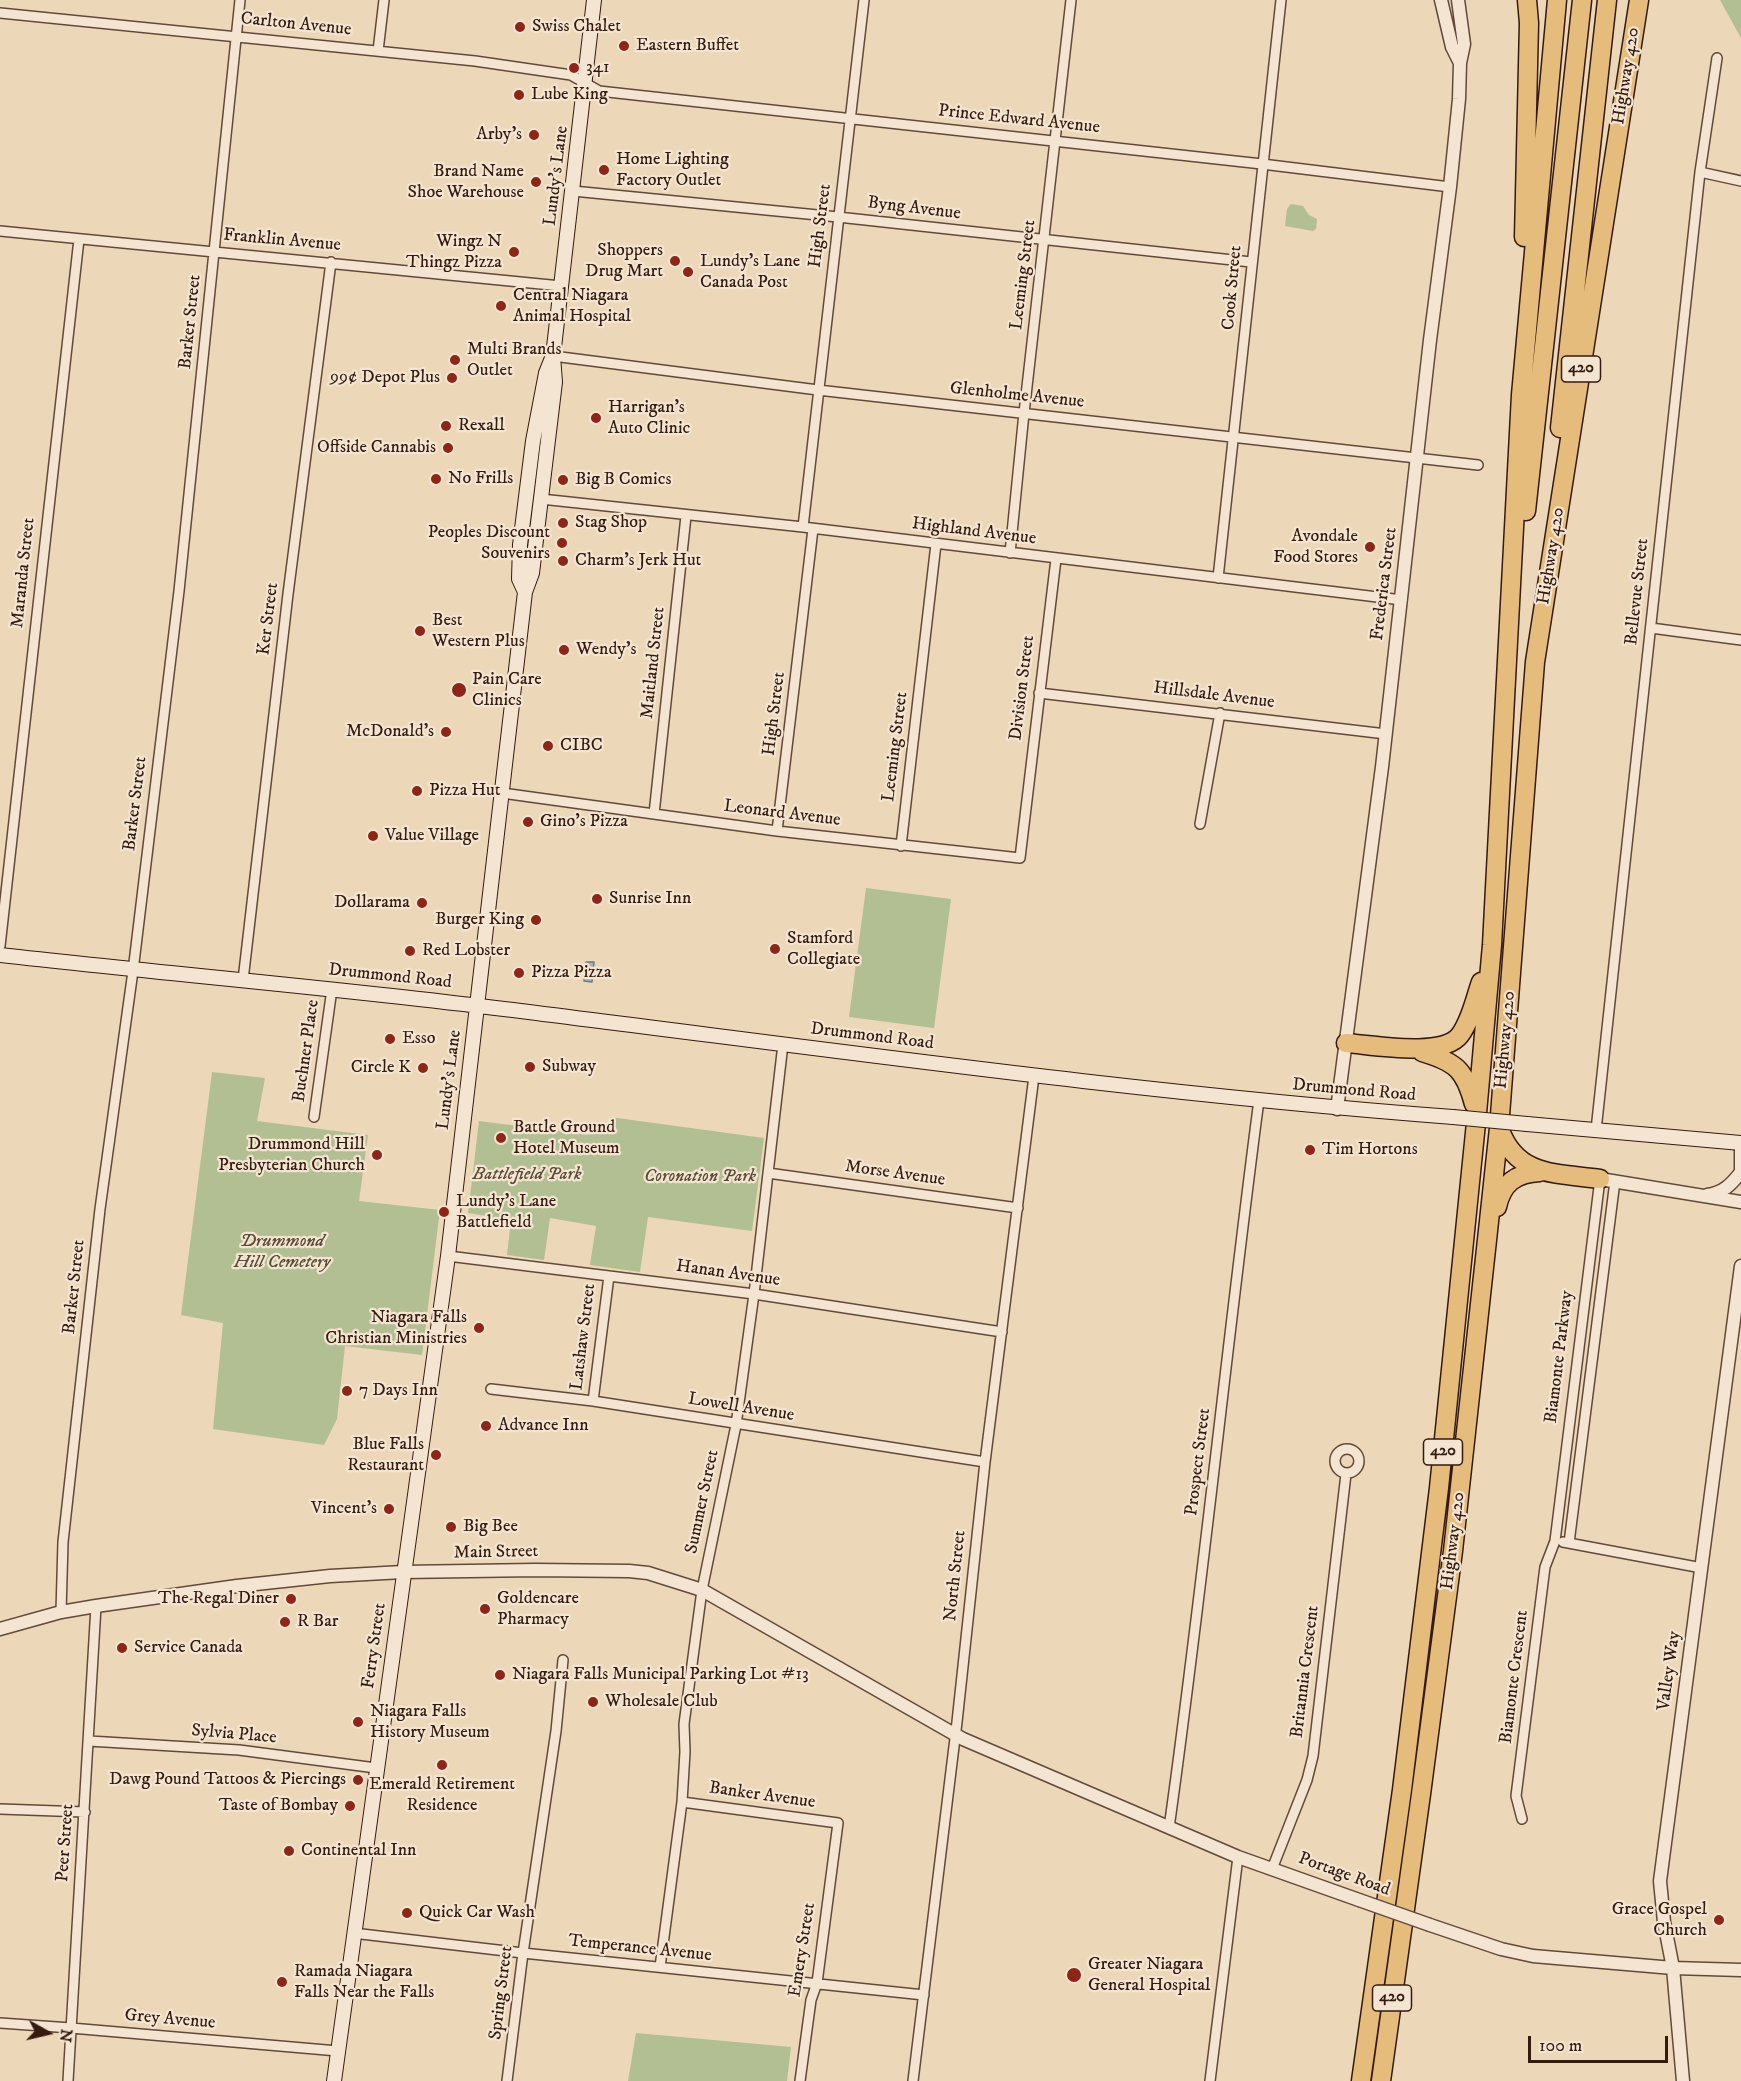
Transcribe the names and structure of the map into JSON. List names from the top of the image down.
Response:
{
  "streets": {
    "highway": ["Highway 420", "420"],
    "main road": ["Lundy's Lane", "Drummond Road", "Ferry Street"],
    "street": [
      "Carlton Avenue",
      "Prince Edward Avenue",
      "Byng Avenue",
      "High Street",
      "Franklin Avenue",
      "Leeming Street",
      "Cook Street",
      "Barker Street",
      "Glenholme Avenue",
      "Highland Avenue",
      "Maranda Street",
      "Frederica Street",
      "Bellevue Street",
      "Ker Street",
      "Maitland Street",
      "Division Street",
      "Hillsdale Avenue",
      "Leonard Avenue",
      "Buchner Place",
      "Morse Avenue",
      "Hanan Avenue",
      "Latshaw Street",
      "Biamonte Parkway",
      "Lowell Avenue",
      "Prospect Street",
      "Summer Street",
      "Main Street",
      "North Street",
      "Valley Way",
      "Britannia Crescent",
      "Biamonte Crescent",
      "Sylvia Place",
      "Banker Avenue",
      "Peer Street",
      "Portage Road",
      "Temperance Avenue",
      "Emery Street",
      "Spring Street",
      "Grey Avenue"
    ]
  },
  "crossings": [
    ["Carlton Avenue", "Prince Edward Avenue"],
    ["Carlton Avenue", "Lundy's Lane"],
    ["Carlton Avenue", "Barker Street"],
    ["Prince Edward Avenue", "Lundy's Lane"],
    ["Prince Edward Avenue", "High Street"],
    ["Prince Edward Avenue", "Leeming Street"],
    ["Prince Edward Avenue", "Cook Street"],
    ["Prince Edward Avenue", "Frederica Street"],
    ["Lundy's Lane", "Byng Avenue"],
    ["Lundy's Lane", "Franklin Avenue"],
    ["Lundy's Lane", "Glenholme Avenue"],
    ["Lundy's Lane", "Highland Avenue"],
    ["Lundy's Lane", "Leonard Avenue"],
    ["Lundy's Lane", "Drummond Road"],
    ["Lundy's Lane", "Hanan Avenue"],
    ["Lundy's Lane", "Main Street"],
    ["Lundy's Lane", "Ferry Street"],
    ["Byng Avenue", "High Street"],
    ["Byng Avenue", "Leeming Street"],
    ["Byng Avenue", "Cook Street"],
    ["High Street", "Glenholme Avenue"],
    ["High Street", "Highland Avenue"],
    ["High Street", "Leonard Avenue"],
    ["Franklin Avenue", "Barker Street"],
    ["Franklin Avenue", "Maranda Street"],
    ["Franklin Avenue", "Ker Street"],
    ["Leeming Street", "Glenholme Avenue"],
    ["Leeming Street", "Highland Avenue"],
    ["Leeming Street", "Leonard Avenue"],
    ["Cook Street", "Glenholme Avenue"],
    ["Cook Street", "Highland Avenue"],
    ["Barker Street", "Drummond Road"],
    ["Barker Street", "Main Street"],
    ["Glenholme Avenue", "Frederica Street"],
    ["Highland Avenue", "Frederica Street"],
    ["Highland Avenue", "Maitland Street"],
    ["Highland Avenue", "Division Street"],
    ["Frederica Street", "Hillsdale Avenue"],
    ["Frederica Street", "Drummond Road"],
    ["Bellevue Street", "Drummond Road"],
    ["Ker Street", "Drummond Road"],
    ["Maitland Street", "Leonard Avenue"],
    ["Division Street", "Hillsdale Avenue"],
    ["Division Street", "Leonard Avenue"],
    ["Drummond Road", "Buchner Place"],
    ["Drummond Road", "Prospect Street"],
    ["Drummond Road", "Summer Street"],
    ["Drummond Road", "North Street"],
    ["Morse Avenue", "Summer Street"],
    ["Morse Avenue", "North Street"],
    ["Hanan Avenue", "Latshaw Street"],
    ["Hanan Avenue", "Summer Street"],
    ["Hanan Avenue", "North Street"],
    ["Latshaw Street", "Lowell Avenue"],
    ["Biamonte Parkway", "Biamonte Crescent"],
    ["Lowell Avenue", "Summer Street"],
    ["Lowell Avenue", "North Street"],
    ["Prospect Street", "Portage Road"],
    ["Summer Street", "Main Street"],
    ["Summer Street", "Banker Avenue"],
    ["Summer Street", "Temperance Avenue"],
    ["Main Street", "North Street"],
    ["Main Street", "Ferry Street"],
    ["Main Street", "Peer Street"],
    ["Main Street", "Portage Road"],
    ["North Street", "Portage Road"],
    ["North Street", "Temperance Avenue"],
    ["Ferry Street", "Sylvia Place"],
    ["Ferry Street", "Temperance Avenue"],
    ["Ferry Street", "Grey Avenue"],
    ["Valley Way", "Portage Road"],
    ["Britannia Crescent", "Portage Road"],
    ["Sylvia Place", "Peer Street"],
    ["Banker Avenue", "Emery Street"],
    ["Peer Street", "Grey Avenue"],
    ["Temperance Avenue", "Emery Street"],
    ["Temperance Avenue", "Spring Street"]
  ],
  "parks": ["Battlefield Park", "Coronation Park", "Drummond Hill Cemetery"],
  "places": [
    "Swiss Chalet",
    "Eastern Buffet",
    "341",
    "Lube King",
    "Arby's",
    "Home Lighting Factory Outlet",
    "Brand Name Shoe Warehouse",
    "Wingz N Thingz Pizza",
    "Shoppers Drug Mart",
    "Lundy's Lane Canada Post",
    "Central Niagara Animal Hospital",
    "Multi Brands Outlet",
    "99¢ Depot Plus",
    "Harrigan's Auto Clinic",
    "Rexall",
    "Offside Cannabis",
    "No Frills",
    "Big B Comics",
    "Stag Shop",
    "Peoples Discount Souvenirs",
    "Avondale Food Stores",
    "Charm's Jerk Hut",
    "Best Western Plus",
    "Wendy's",
    "Pain Care Clinics",
    "McDonald's",
    "CIBC",
    "Pizza Hut",
    "Gino's Pizza",
    "Value Village",
    "Sunrise Inn",
    "Dollarama",
    "Burger King",
    "Stamford Collegiate",
    "Red Lobster",
    "Pizza Pizza",
    "Esso",
    "Subway",
    "Circle K",
    "Battle Ground Hotel Museum",
    "Tim Hortons",
    "Drummond Hill Presbyterian Church",
    "Lundy's Lane Battlefield",
    "Niagara Falls Christian Ministries",
    "7 Days Inn",
    "Advance Inn",
    "Blue Falls Restaurant",
    "Vincent's",
    "Big Bee",
    "The Regal Diner",
    "Goldencare Pharmacy",
    "R Bar",
    "Service Canada",
    "Niagara Falls Municipal Parking Lot #13",
    "Wholesale Club",
    "Niagara Falls History Museum",
    "Emerald Retirement Residence",
    "Dawg Pound Tattoos & Piercings",
    "Taste of Bombay",
    "Continental Inn",
    "Quick Car Wash",
    "Grace Gospel Church",
    "Greater Niagara General Hospital",
    "Ramada Niagara Falls Near the Falls"
  ],
  "scale_bar": "100 m",
  "north": "right"
}
